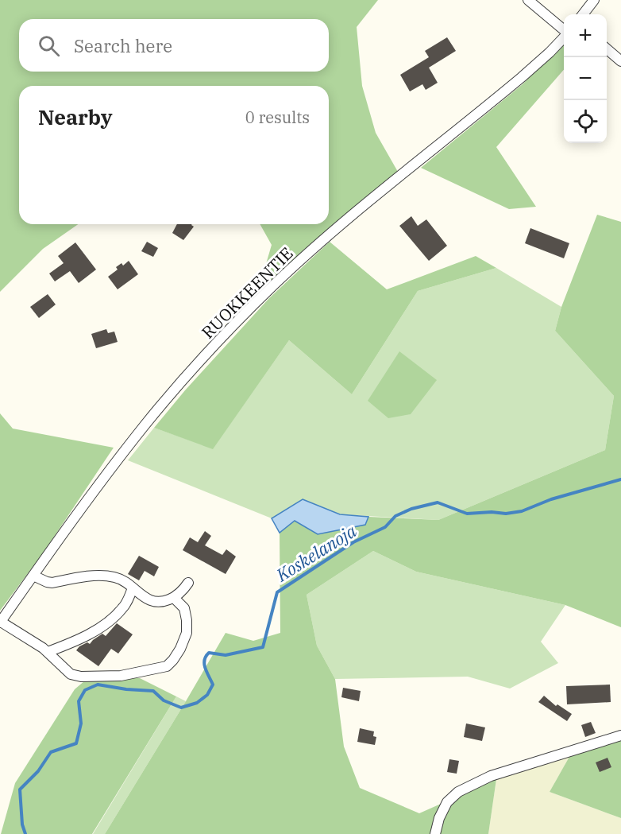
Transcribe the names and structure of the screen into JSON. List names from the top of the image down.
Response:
{
  "streets": {
    "street": ["RUOKKEENTIE"]
  },
  "water": ["Koskelanoja"],
  "page": {
    "map_buttons": ["+", "−"],
    "search": "Search here",
    "heading": ["Nearby", "0 results"]
  }
}
